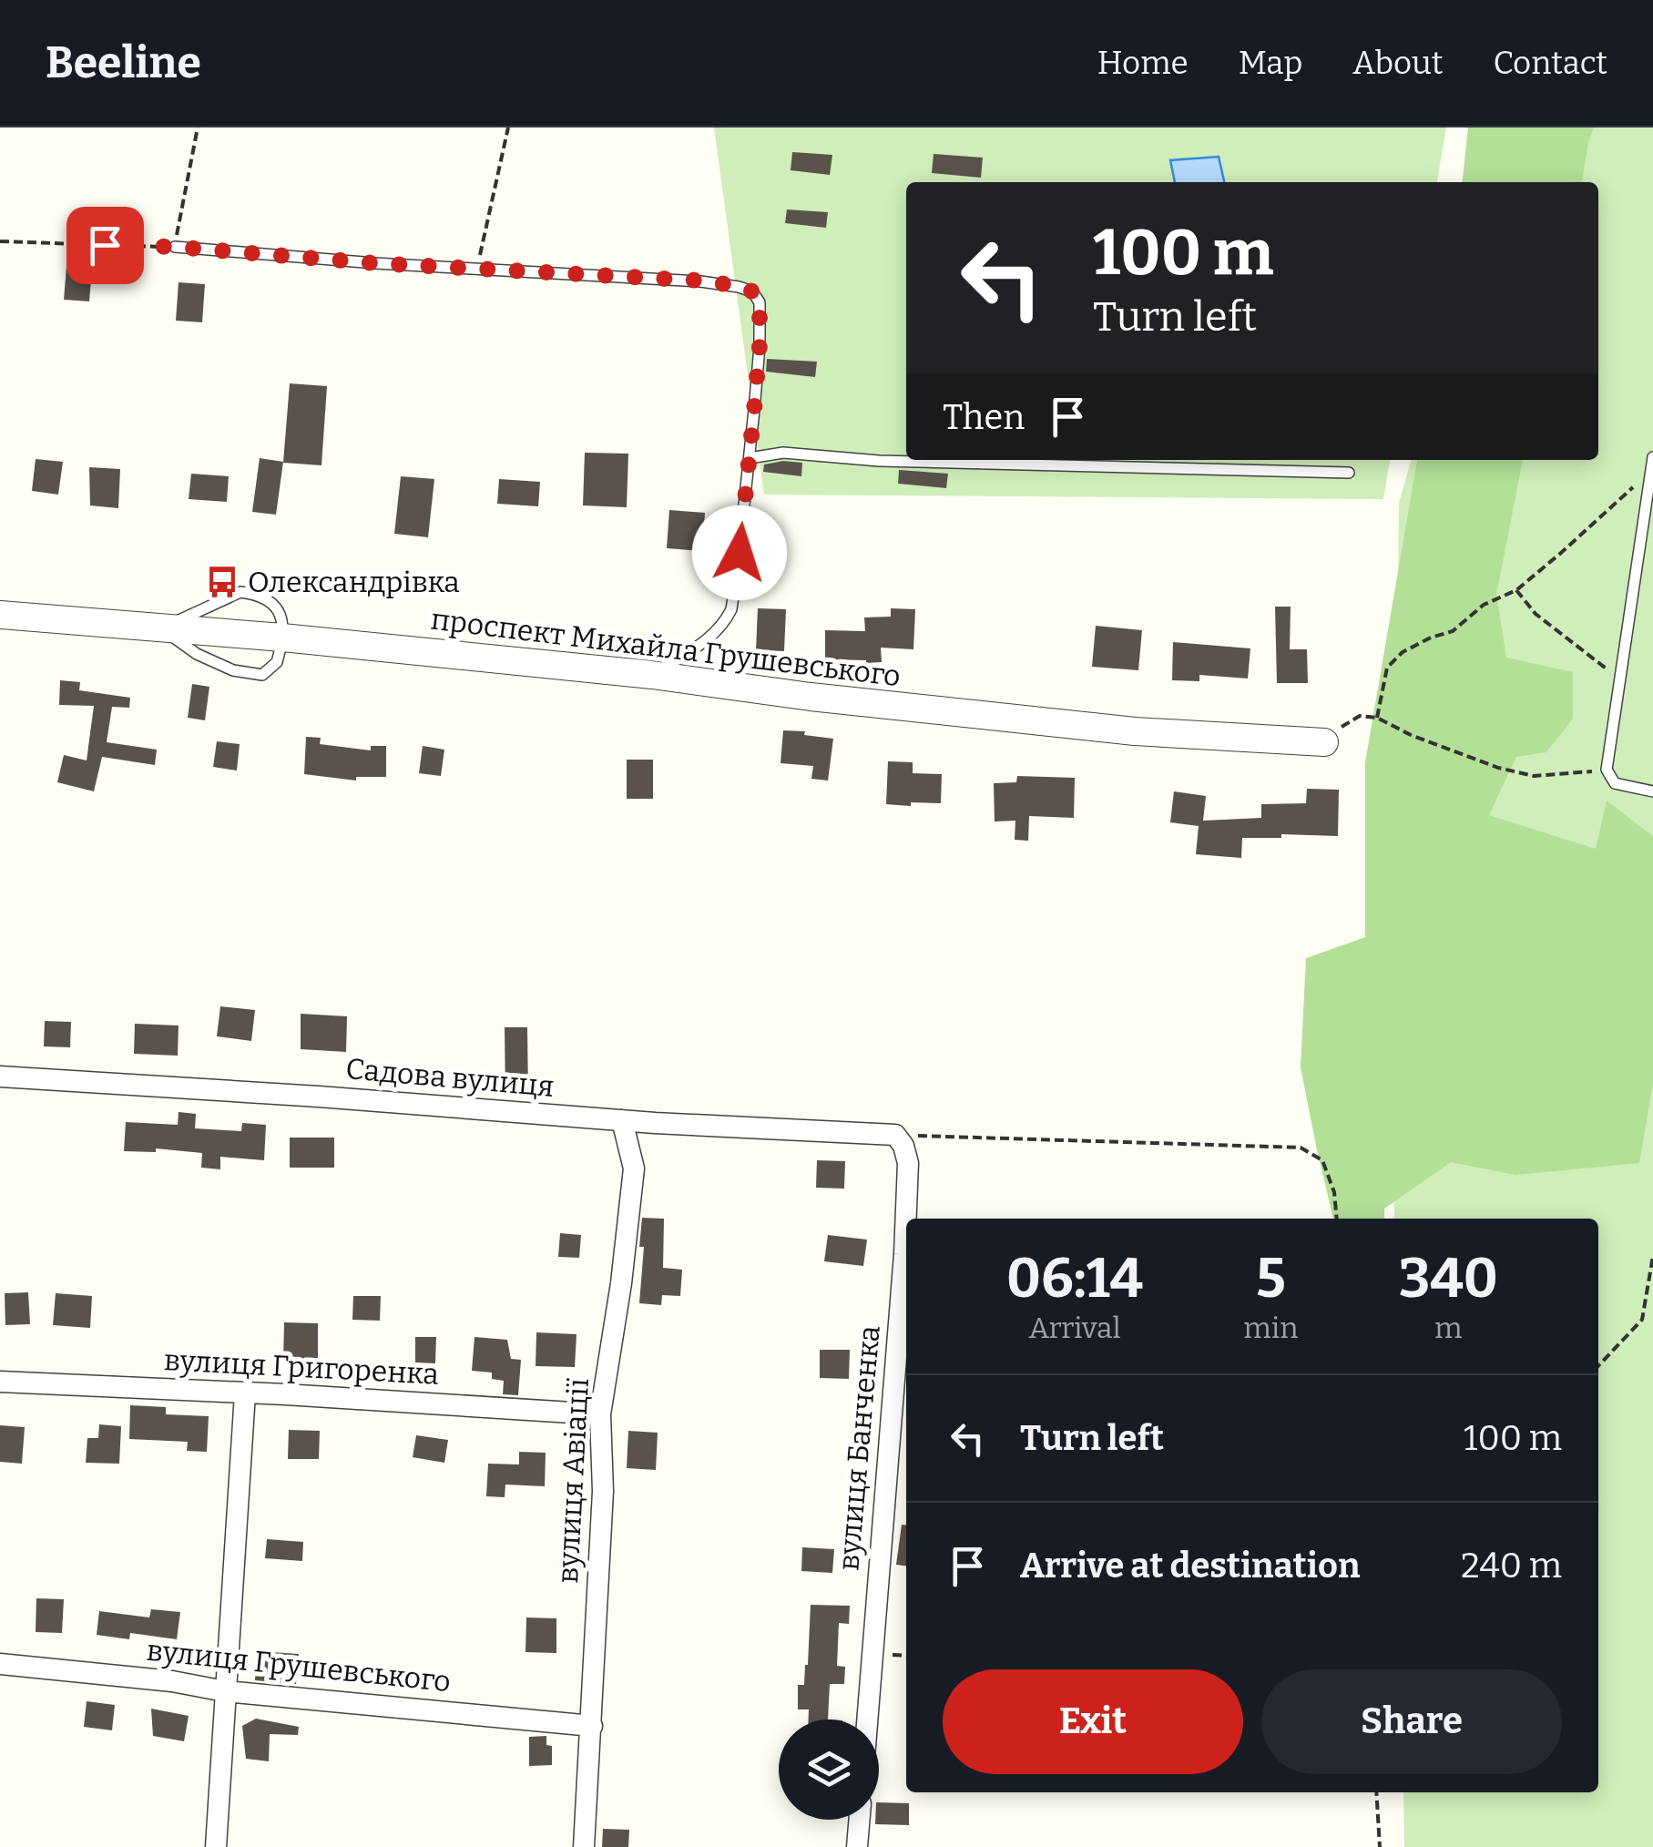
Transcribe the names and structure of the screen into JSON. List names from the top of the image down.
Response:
{
  "streets": {
    "street": [
      "проспект Михайла Грушевського",
      "Садова вулиця",
      "вулиця Григоренка",
      "вулиця Банченка",
      "вулиця Авіації",
      "вулиця Грушевського"
    ]
  },
  "crossings": [
    ["Садова вулиця", "вулиця Банченка"],
    ["Садова вулиця", "вулиця Авіації"],
    ["вулиця Григоренка", "вулиця Авіації"],
    ["вулиця Авіації", "вулиця Грушевського"]
  ],
  "places": {
    "bus stop": ["Олександрівка"]
  },
  "page": {
    "header": "Beeline",
    "nav": [
      "Home",
      "Map",
      "About",
      "Contact"
    ],
    "turn": ["100 m", "Turn left"],
    "then": "Then",
    "eta": [
      "06:14",
      "Arrival",
      "5",
      "min",
      "340",
      "m"
    ],
    "list": [
      {
        "name": "Turn left",
        "value": "100 m"
      },
      {
        "name": "Arrive at destination",
        "value": "240 m"
      }
    ],
    "buttons": ["Exit", "Share"]
  }
}
